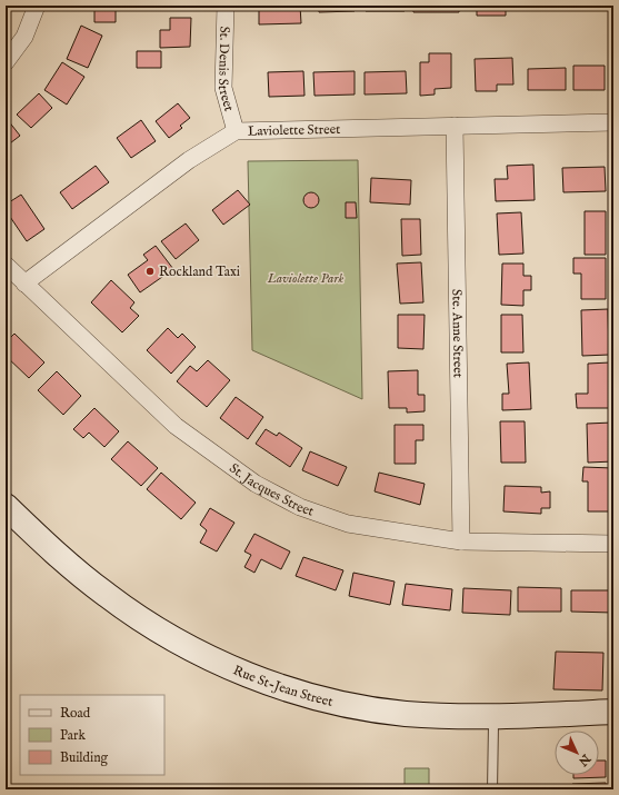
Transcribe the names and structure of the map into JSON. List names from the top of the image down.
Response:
{
  "streets": {
    "main road": ["Rue St-Jean Street"],
    "street": [
      "St. Denis Street",
      "Laviolette Street",
      "Ste. Anne Street",
      "St. Jacques Street"
    ]
  },
  "crossings": [
    ["St. Denis Street", "Laviolette Street"],
    ["Laviolette Street", "Ste. Anne Street"],
    ["Laviolette Street", "St. Jacques Street"],
    ["Ste. Anne Street", "St. Jacques Street"]
  ],
  "parks": ["Laviolette Park"],
  "places": ["Rockland Taxi"],
  "legend": ["Road", "Park", "Building"],
  "north": "bottom right"
}
